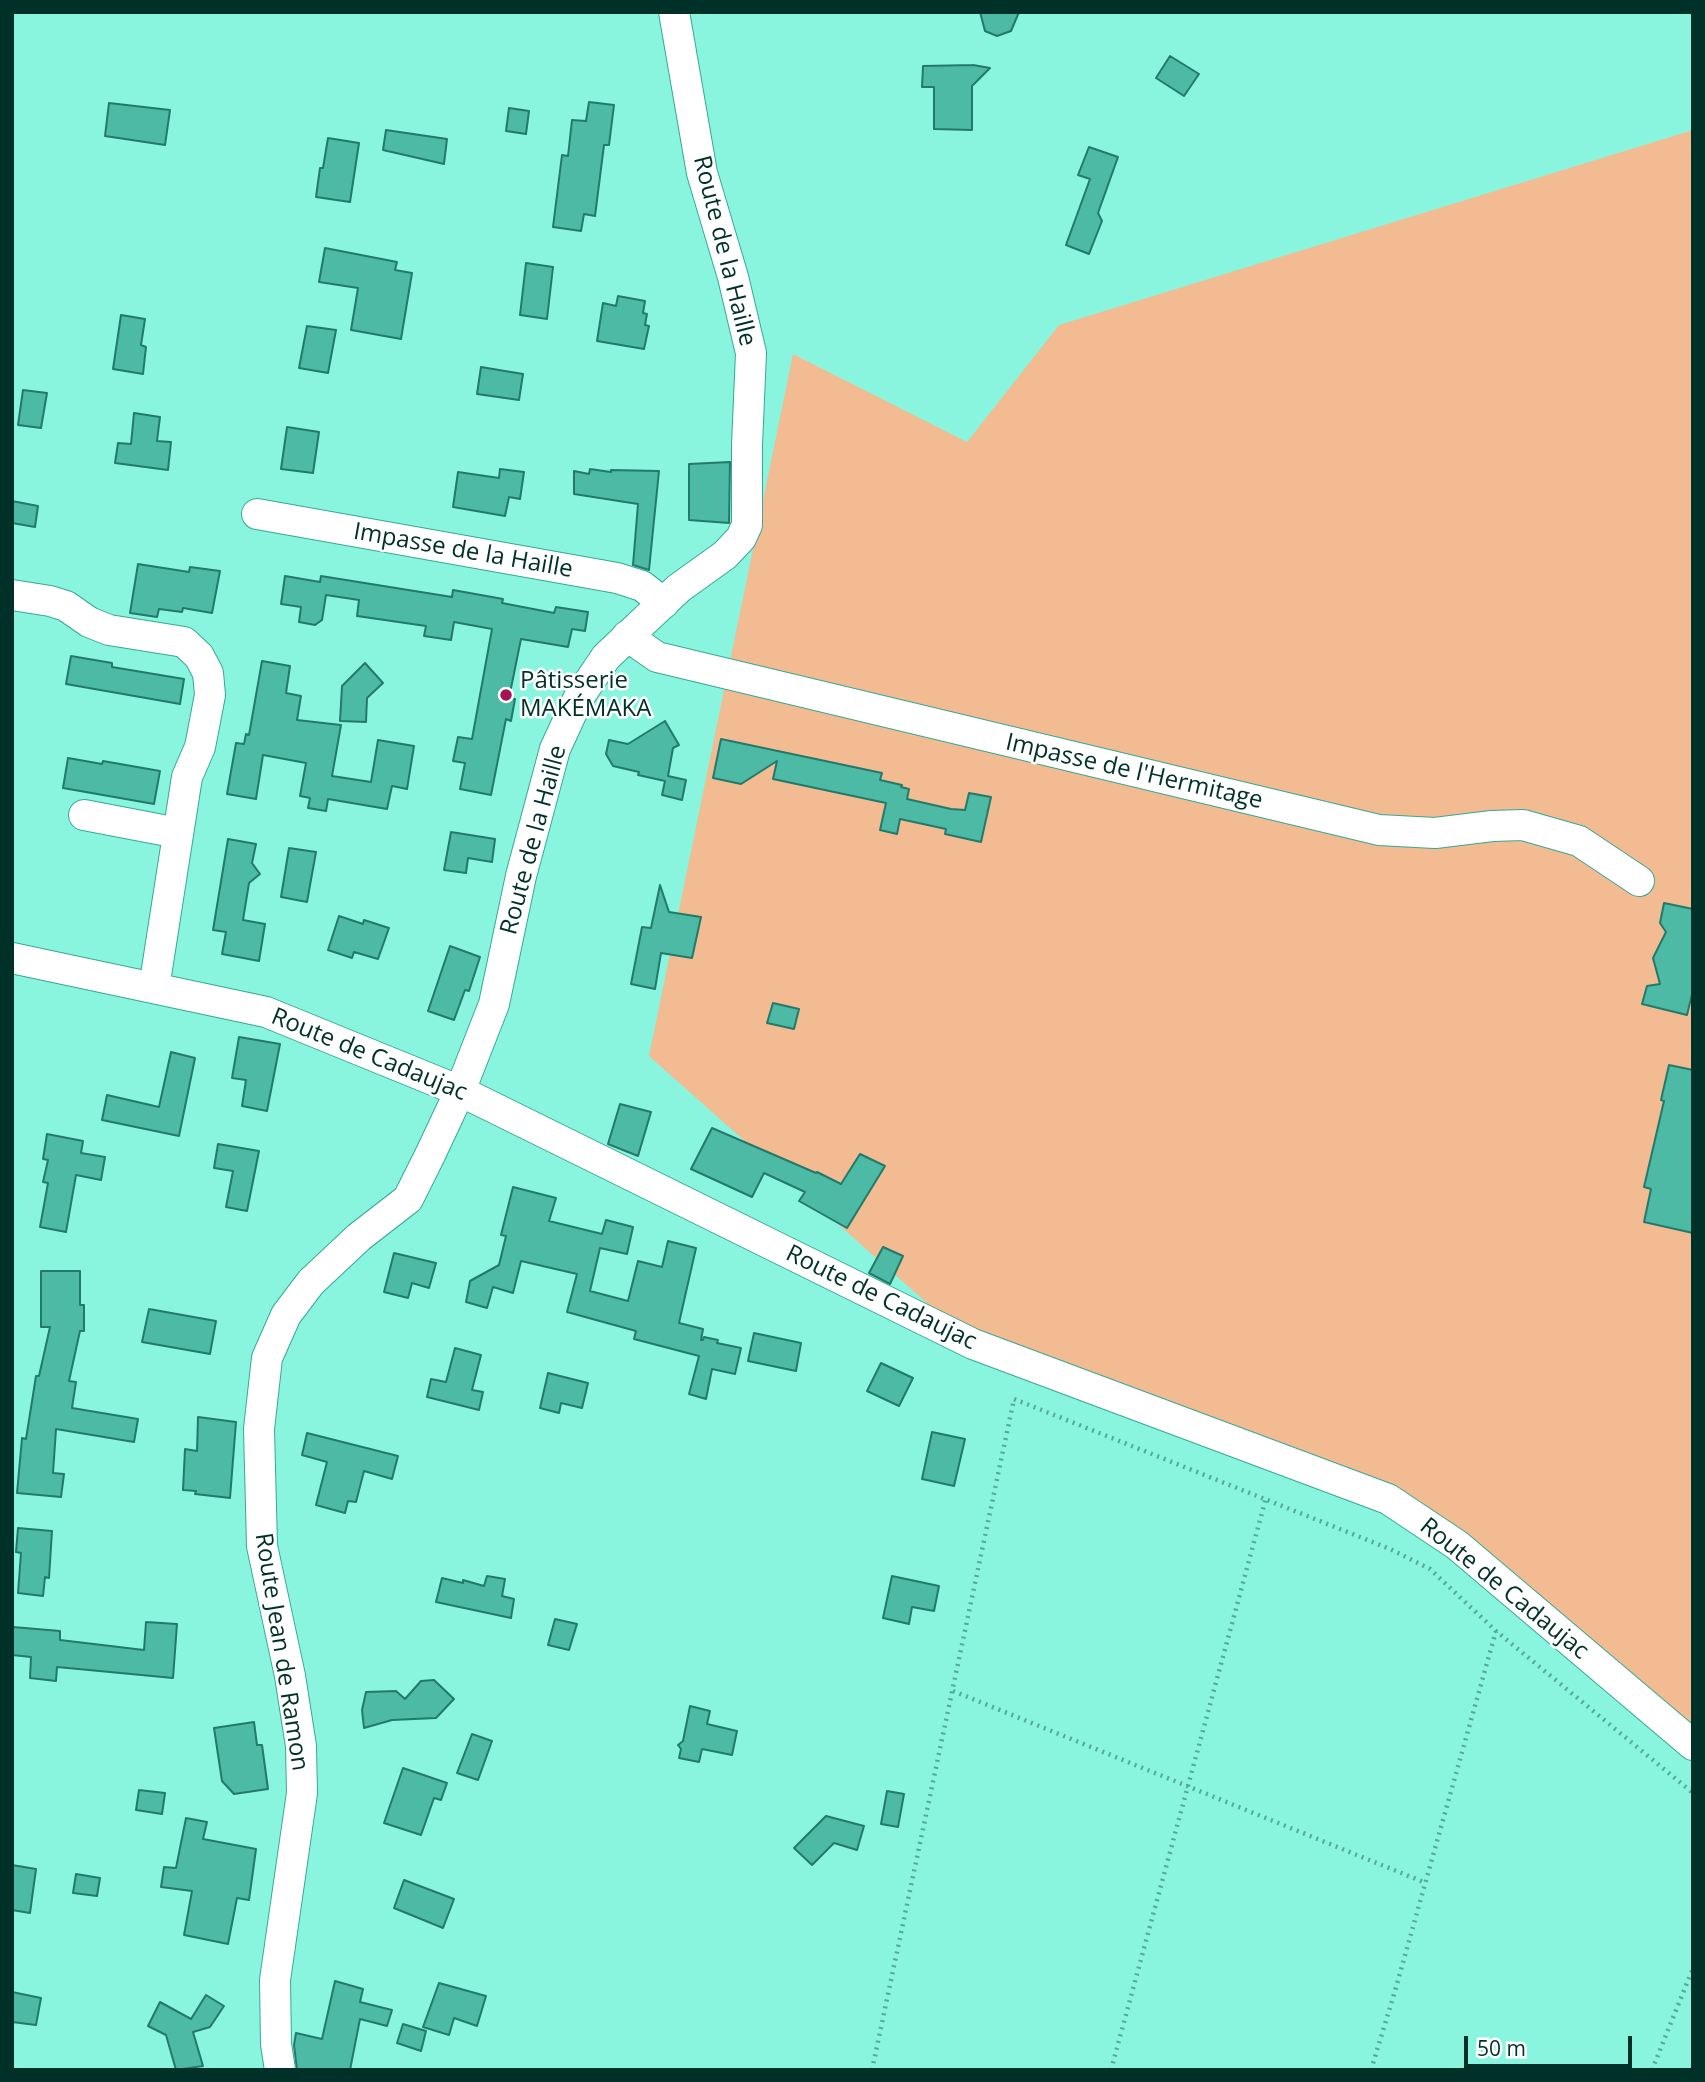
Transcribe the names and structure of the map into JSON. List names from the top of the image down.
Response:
{
  "streets": {
    "street": [
      "Route de la Haille",
      "Impasse de la Haille",
      "Impasse de l'Hermitage",
      "Route de Cadaujac",
      "Route Jean de Ramon"
    ]
  },
  "crossings": [
    ["Route de la Haille", "Impasse de la Haille"],
    ["Route de la Haille", "Impasse de l'Hermitage"],
    ["Route de la Haille", "Route de Cadaujac"],
    ["Route de la Haille", "Route Jean de Ramon"],
    ["Route de Cadaujac", "Route Jean de Ramon"]
  ],
  "places": ["Pâtisserie MAKÉMAKA"],
  "scale_bar": "50 m"
}
